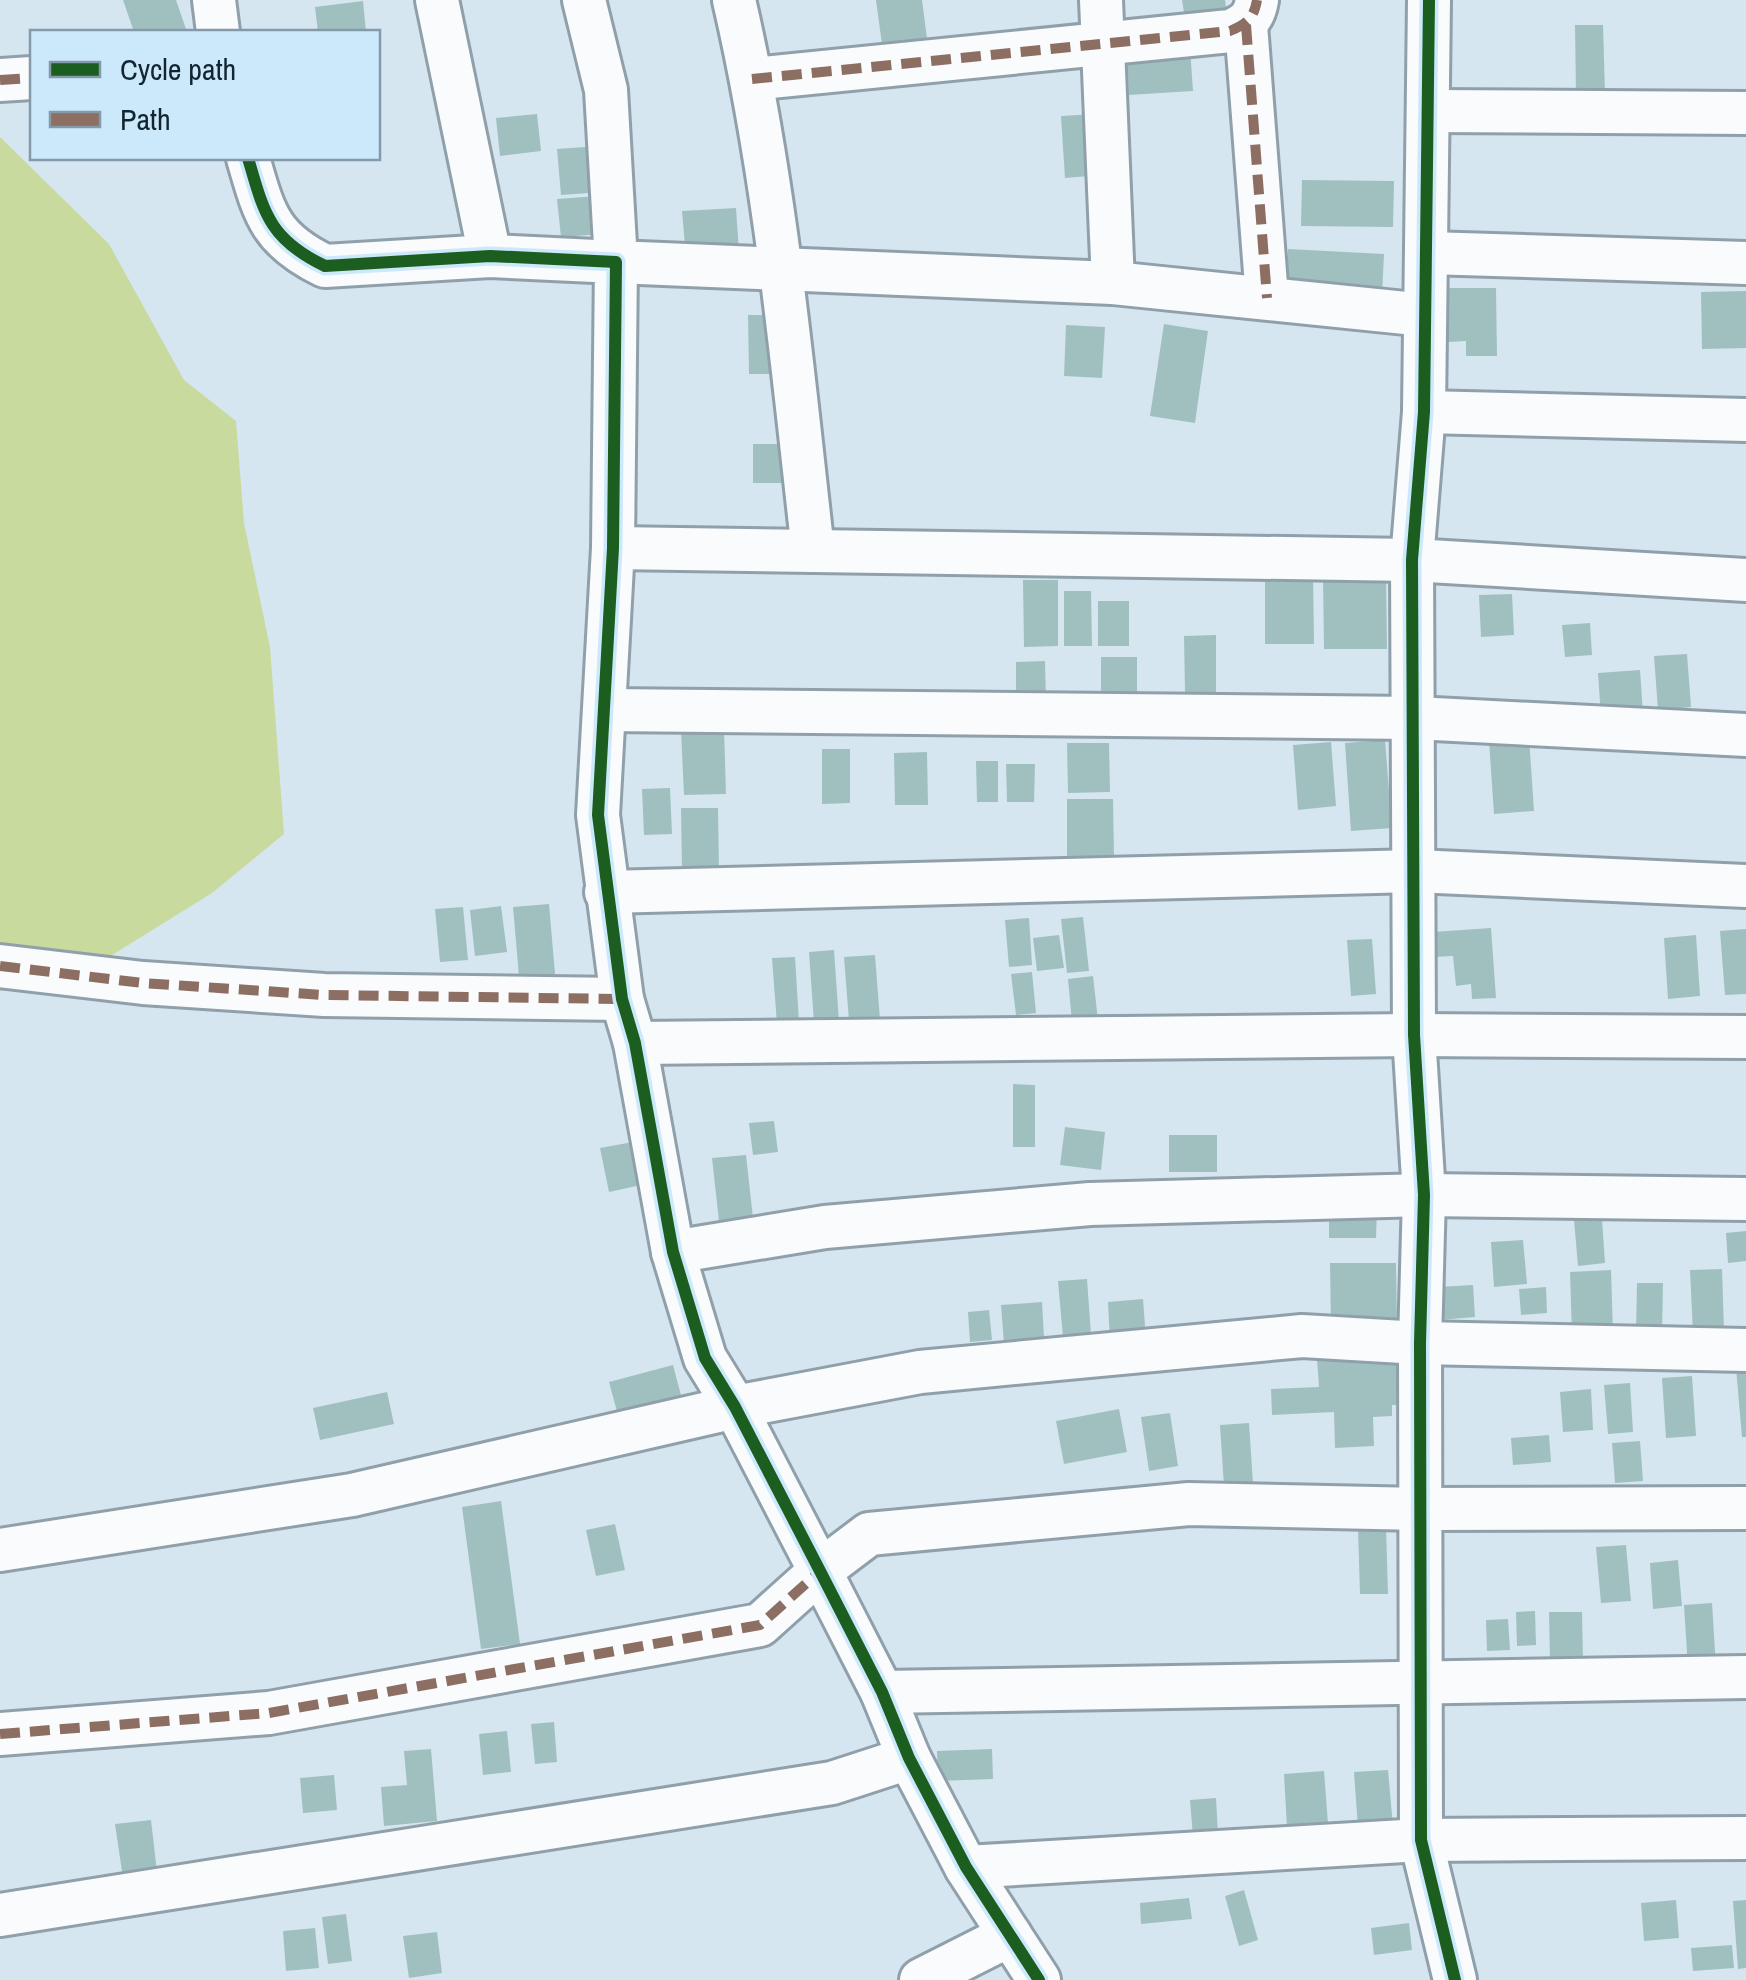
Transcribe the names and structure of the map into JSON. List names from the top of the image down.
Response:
{
  "legend": ["Cycle path", "Path"]
}
